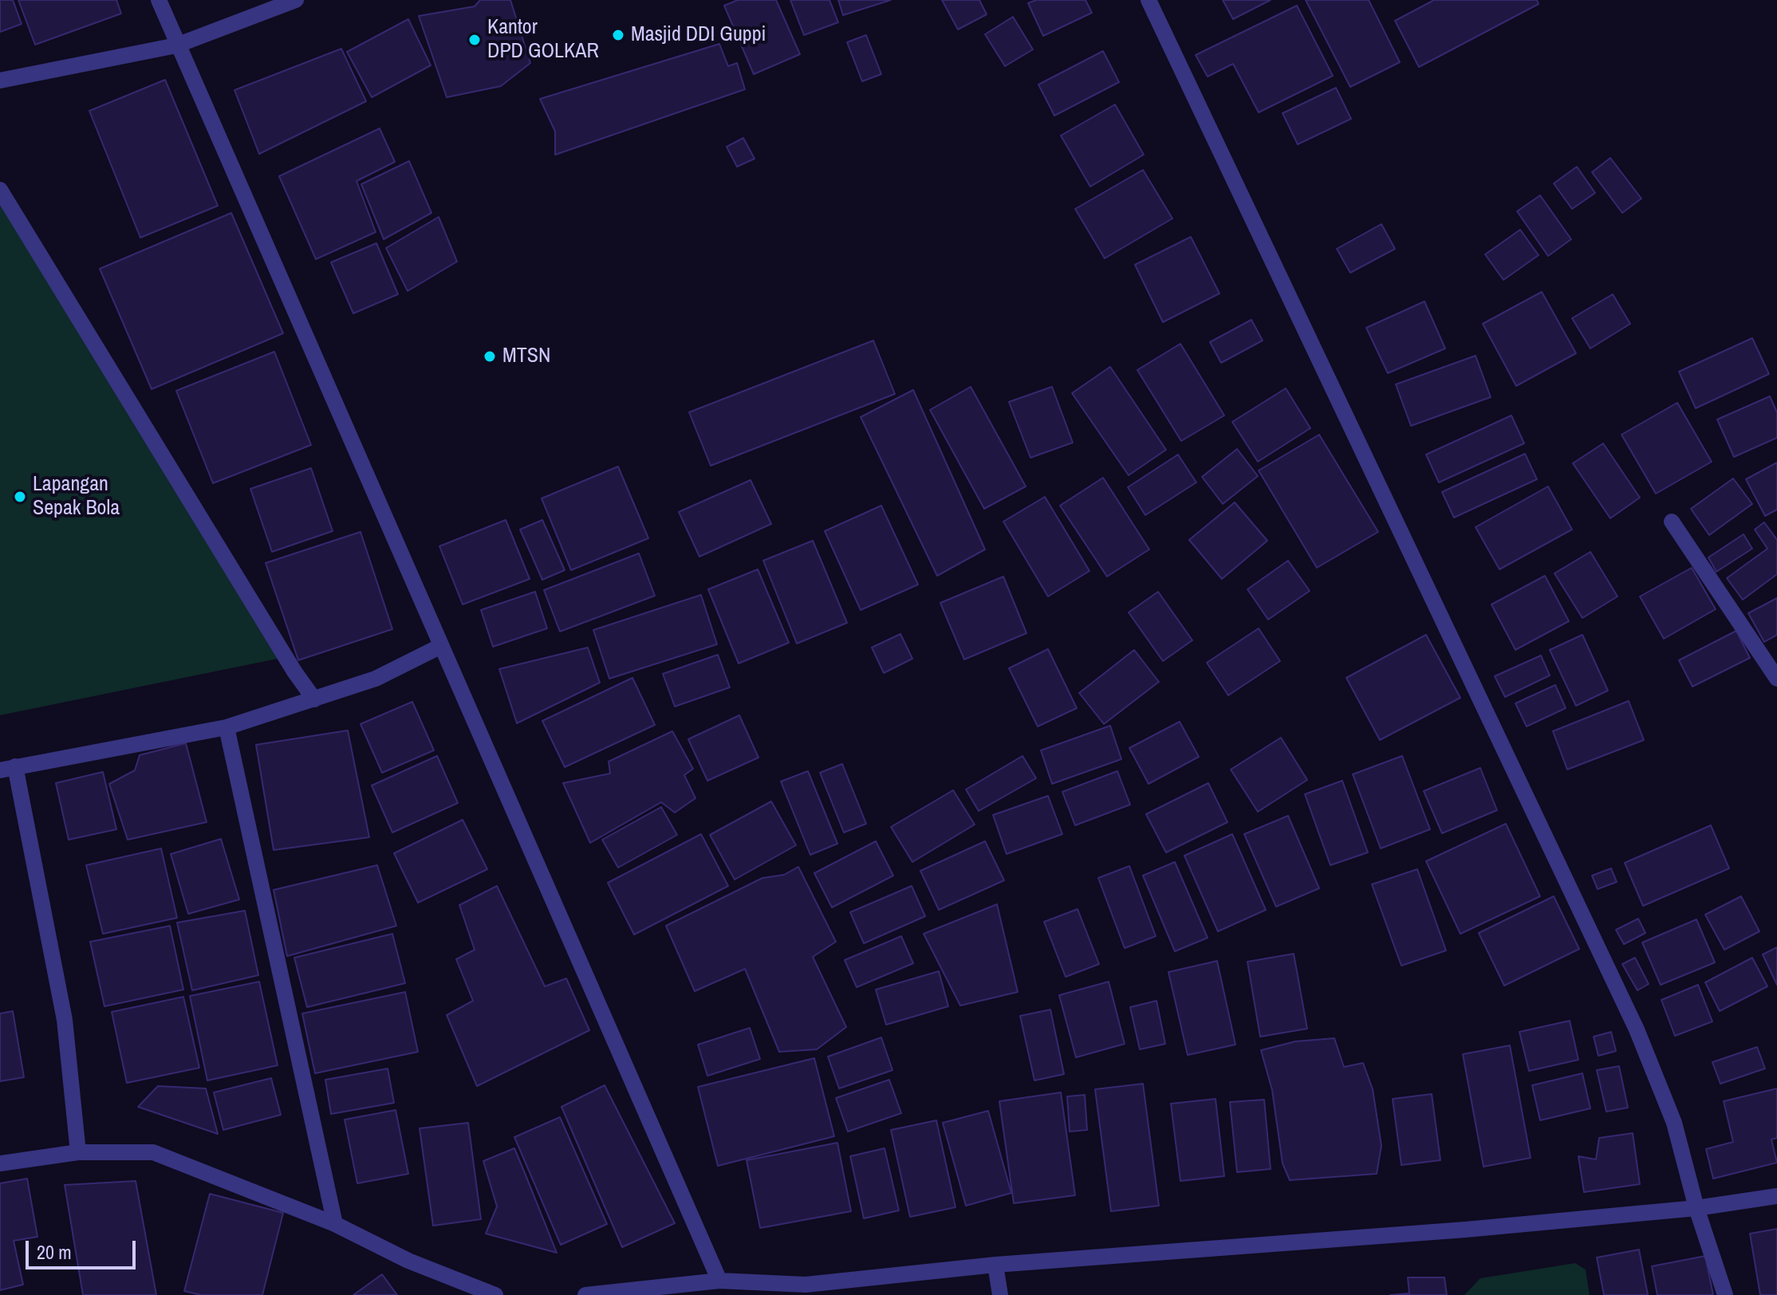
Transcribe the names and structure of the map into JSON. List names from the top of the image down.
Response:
{
  "places": [
    "Masjid DDI Guppi",
    "Kantor DPD GOLKAR",
    "MTSN",
    "Lapangan Sepak Bola"
  ],
  "scale_bar": "20 m"
}
